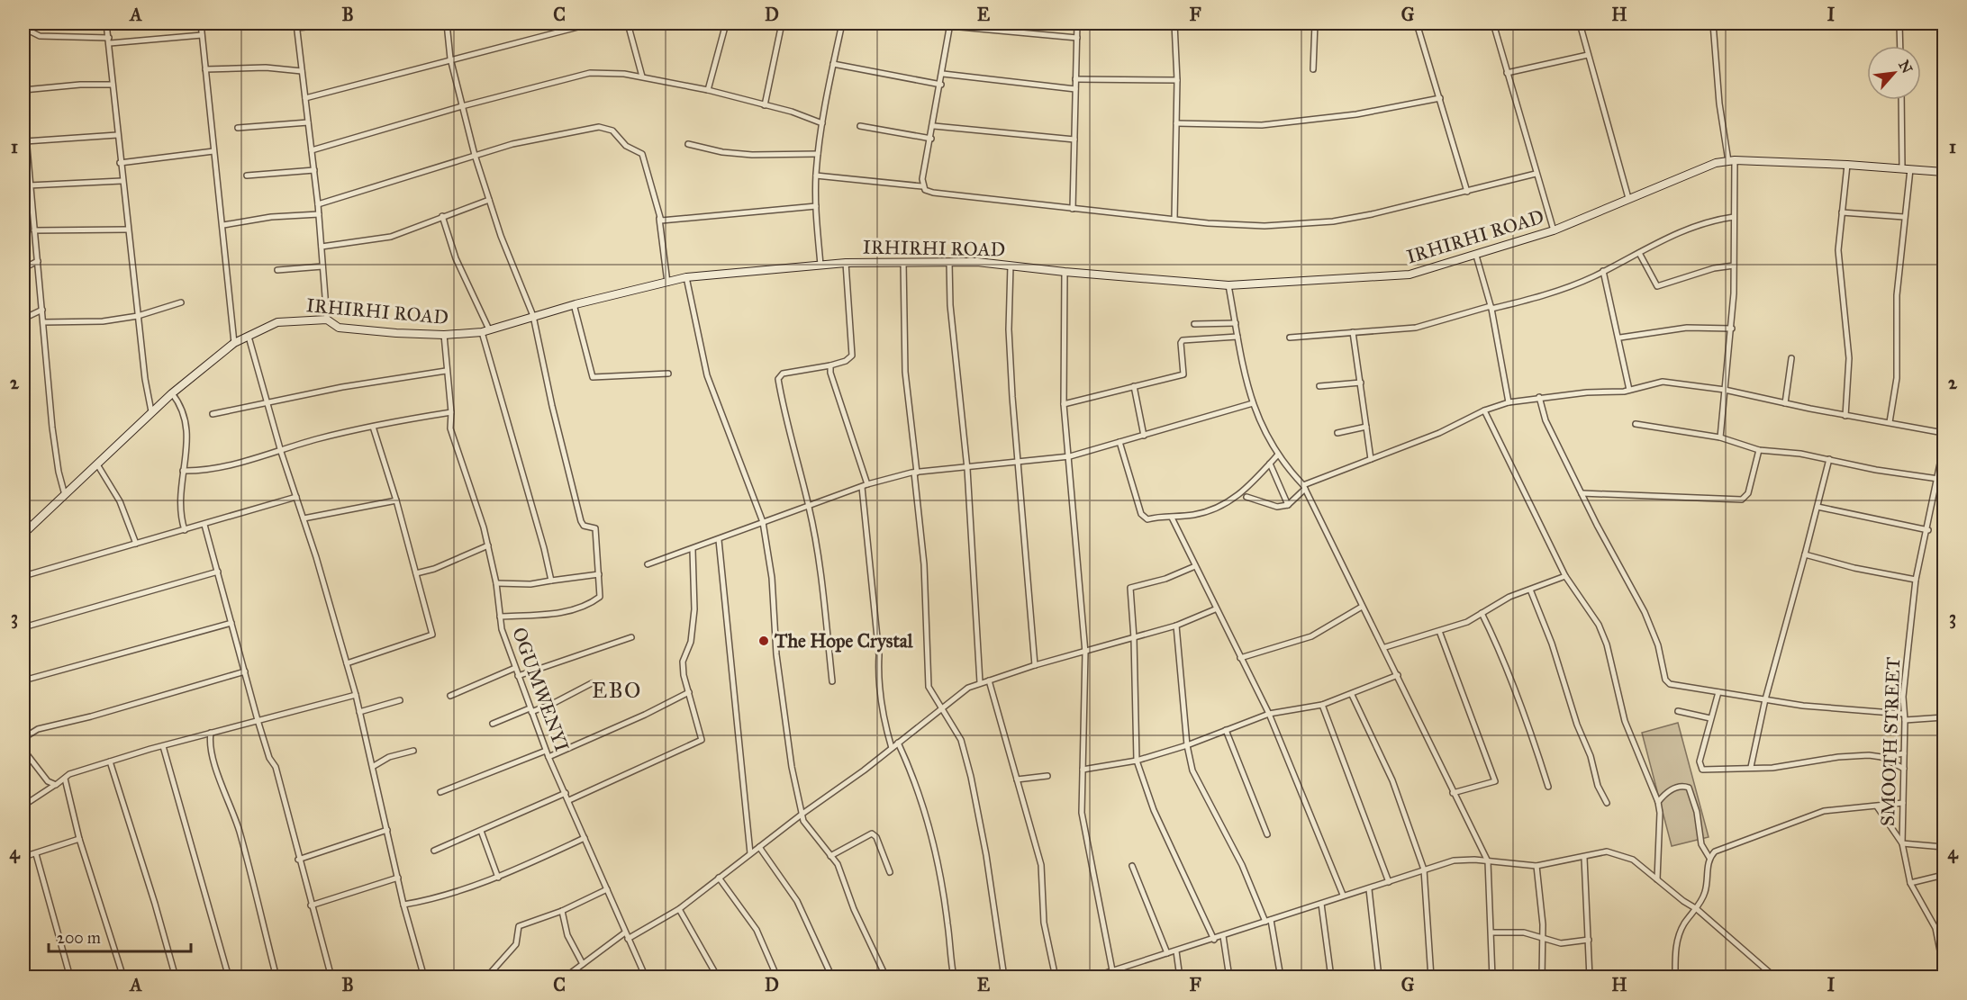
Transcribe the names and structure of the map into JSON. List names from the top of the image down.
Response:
{
  "streets": {
    "street": ["IRHIRHI ROAD", "OGUMWENYI", "SMOOTH STREET"]
  },
  "crossings": [
    ["IRHIRHI ROAD", "OGUMWENYI"]
  ],
  "districts": ["EBO"],
  "places": ["The Hope Crystal"],
  "scale_bar": "200 m",
  "north": "top right",
  "grid": {
    "columns": [
      "A",
      "B",
      "C",
      "D",
      "E",
      "F",
      "G",
      "H",
      "I"
    ],
    "rows": [
      "1",
      "2",
      "3",
      "4"
    ]
  }
}
